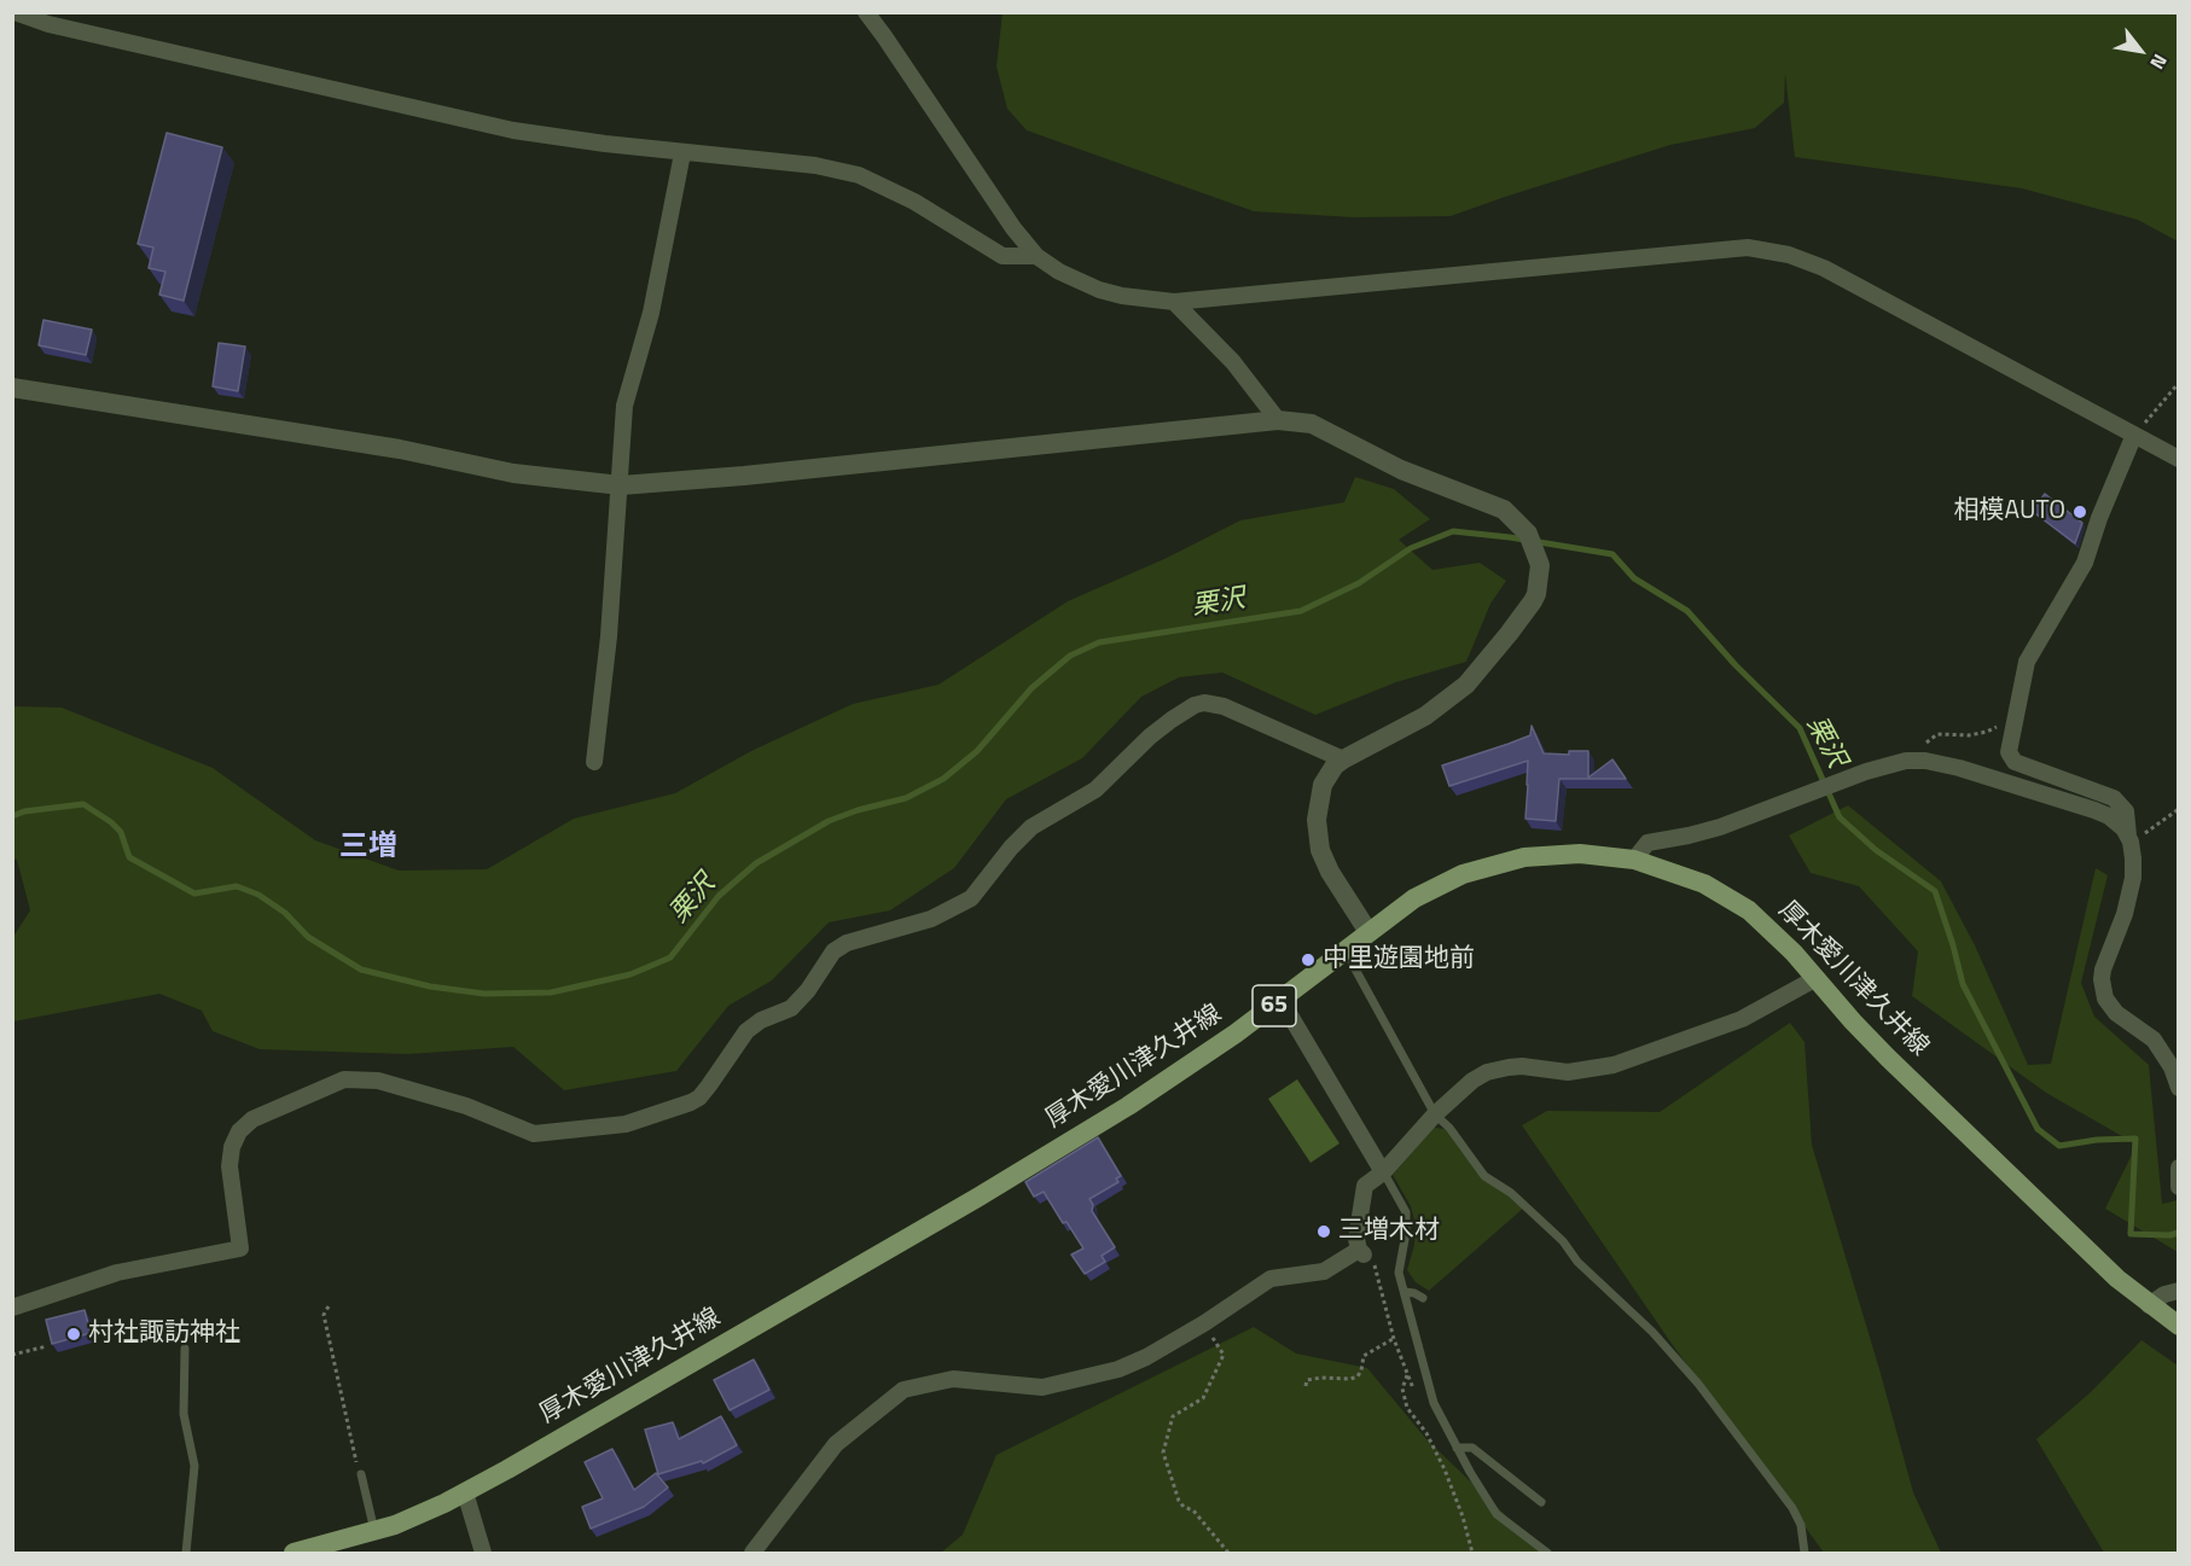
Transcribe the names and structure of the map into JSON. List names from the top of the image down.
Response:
{
  "streets": {
    "main road": ["厚木愛川津久井線", "65"]
  },
  "districts": ["三増"],
  "water": ["栗沢"],
  "places": [
    "相模AUTO",
    "中里遊園地前",
    "三増木材",
    "村社諏訪神社"
  ],
  "north": "bottom right"
}
